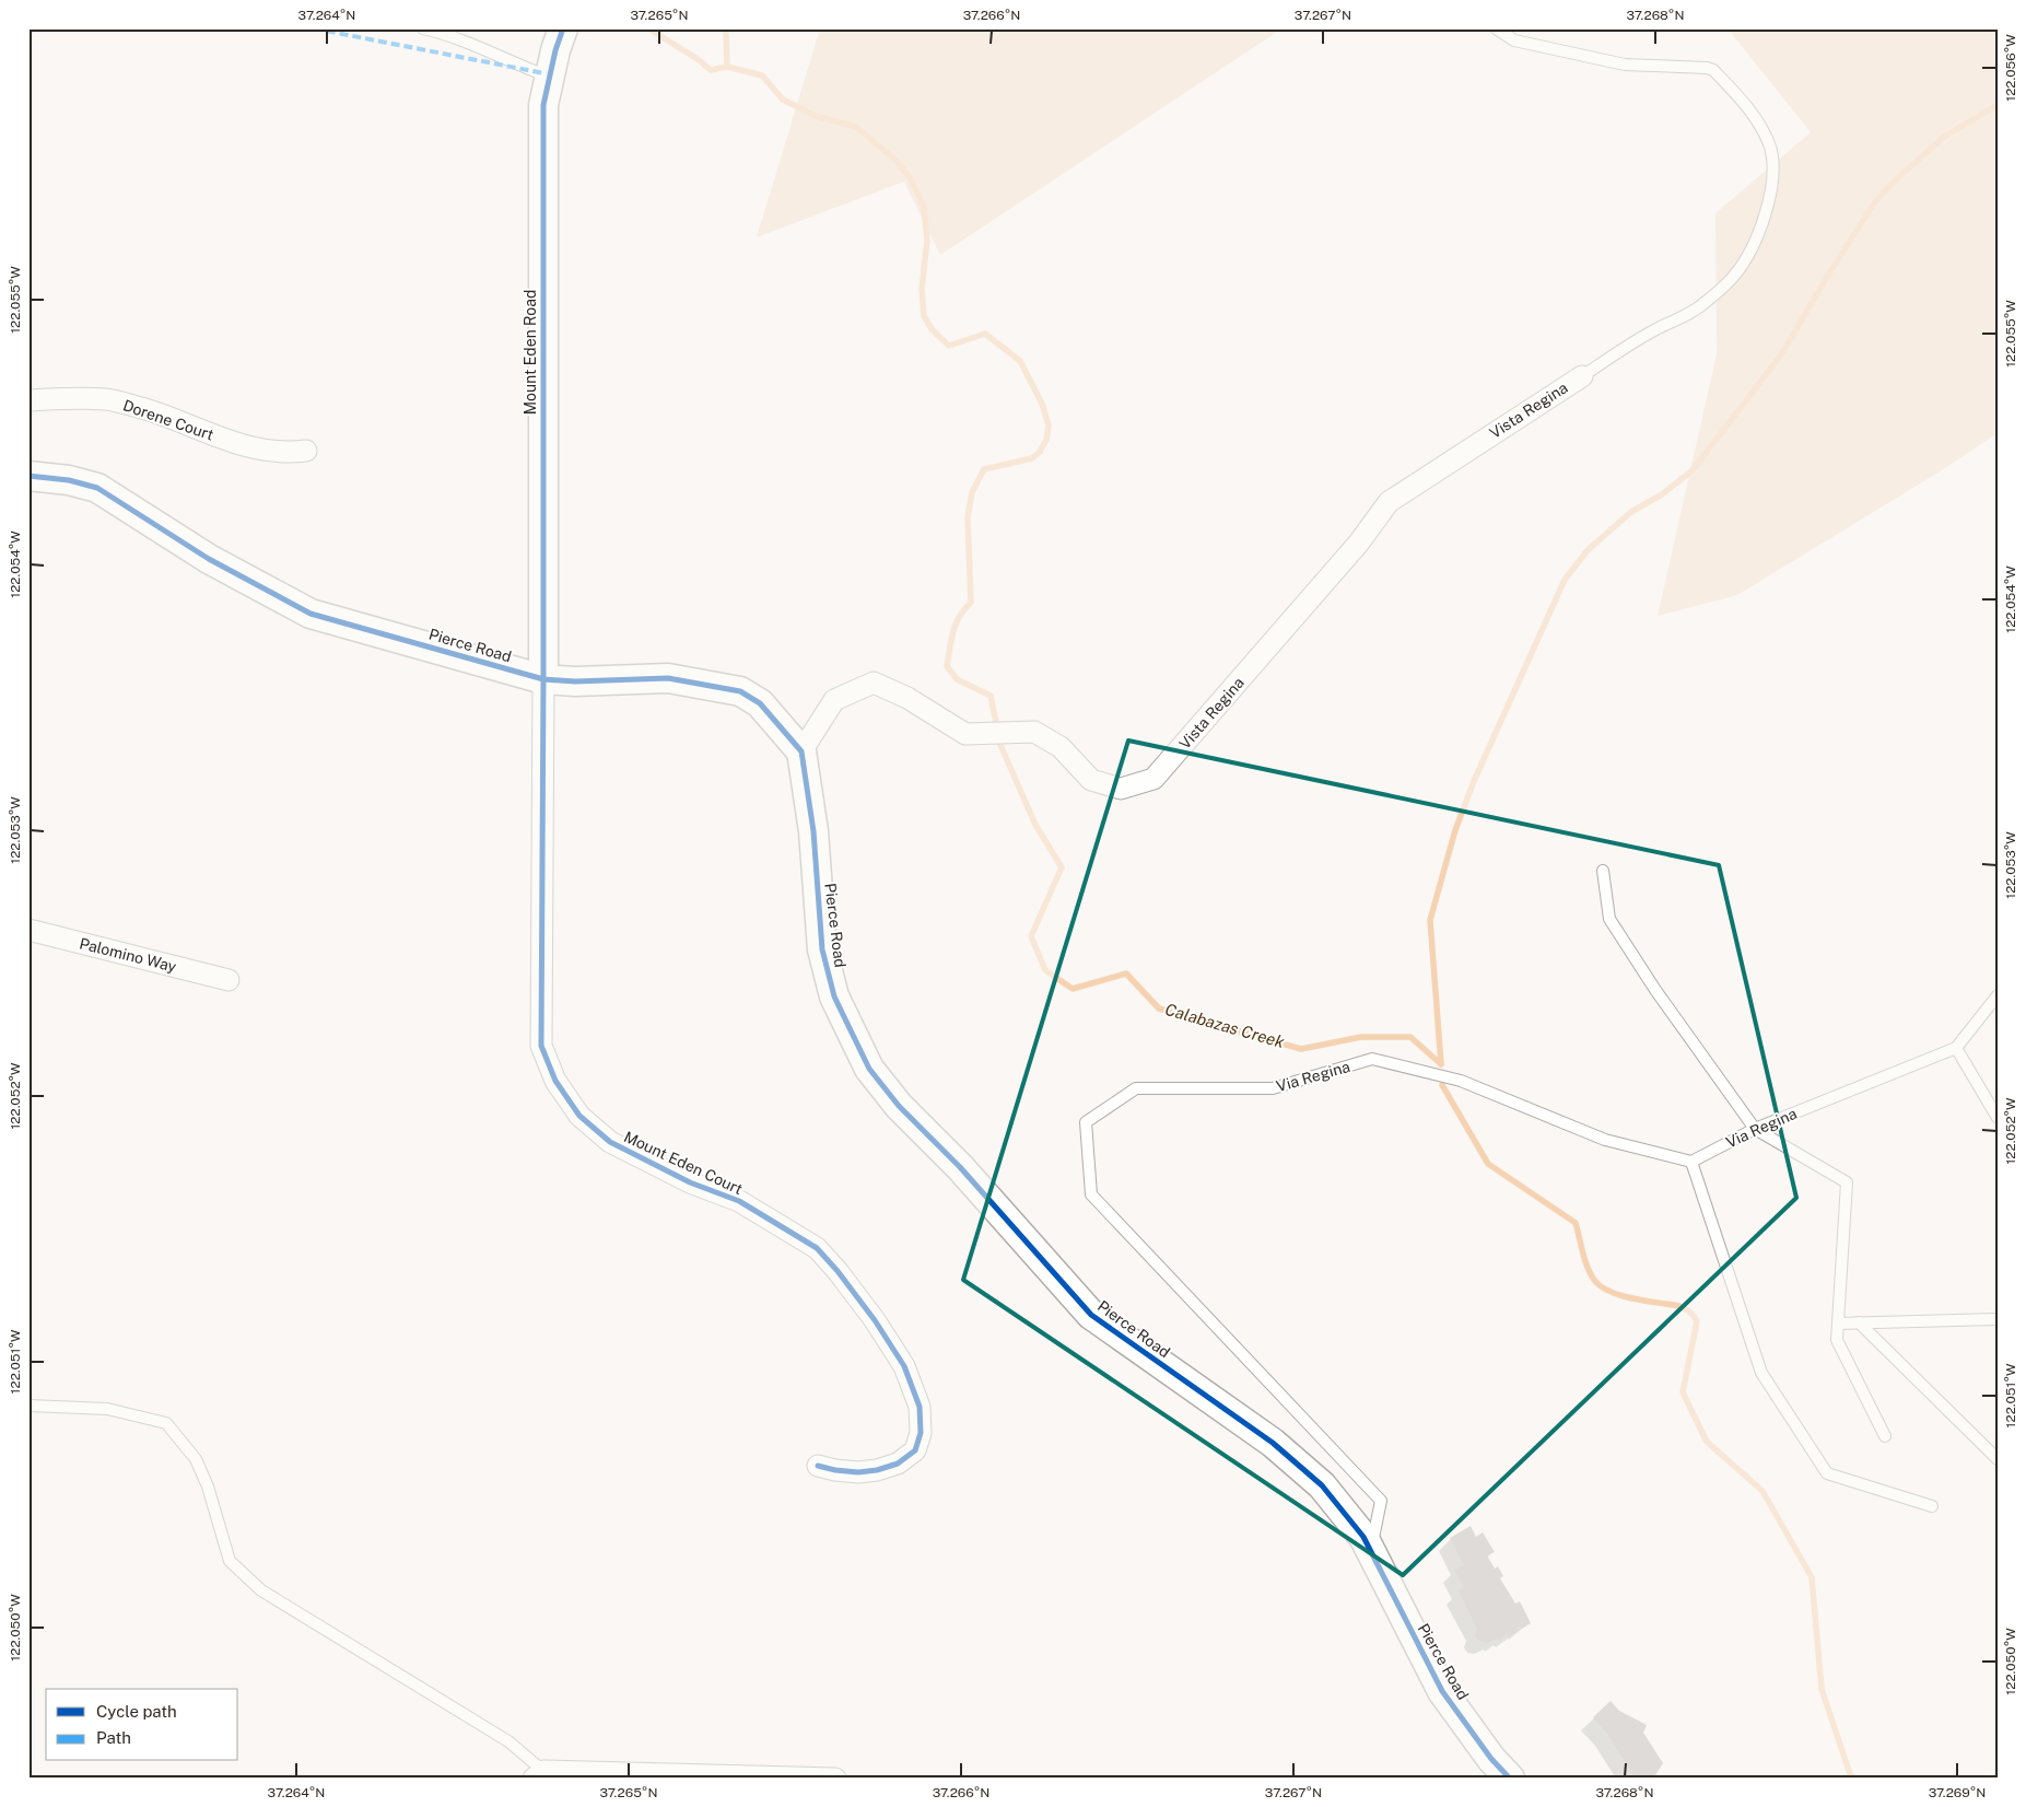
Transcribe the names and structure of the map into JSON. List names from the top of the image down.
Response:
{
  "streets": {
    "street": [
      "Mount Eden Road",
      "Vista Regina",
      "Dorene Court",
      "Pierce Road",
      "Palomino Way",
      "Mount Eden Court"
    ],
    "lane": ["Via Regina"]
  },
  "crossings": [
    ["Mount Eden Road", "Pierce Road"],
    ["Mount Eden Road", "Mount Eden Court"],
    ["Vista Regina", "Pierce Road"],
    ["Pierce Road", "Via Regina"],
    ["Pierce Road", "Mount Eden Court"]
  ],
  "water": ["Calabazas Creek"],
  "legend": ["Cycle path", "Path"],
  "coordinates": [
    "37.264°N",
    "37.265°N",
    "37.266°N",
    "37.267°N",
    "37.268°N",
    "122.056°W",
    "122.055°W",
    "122.054°W",
    "122.053°W",
    "122.052°W",
    "122.051°W",
    "122.050°W",
    "37.269°N"
  ]
}
